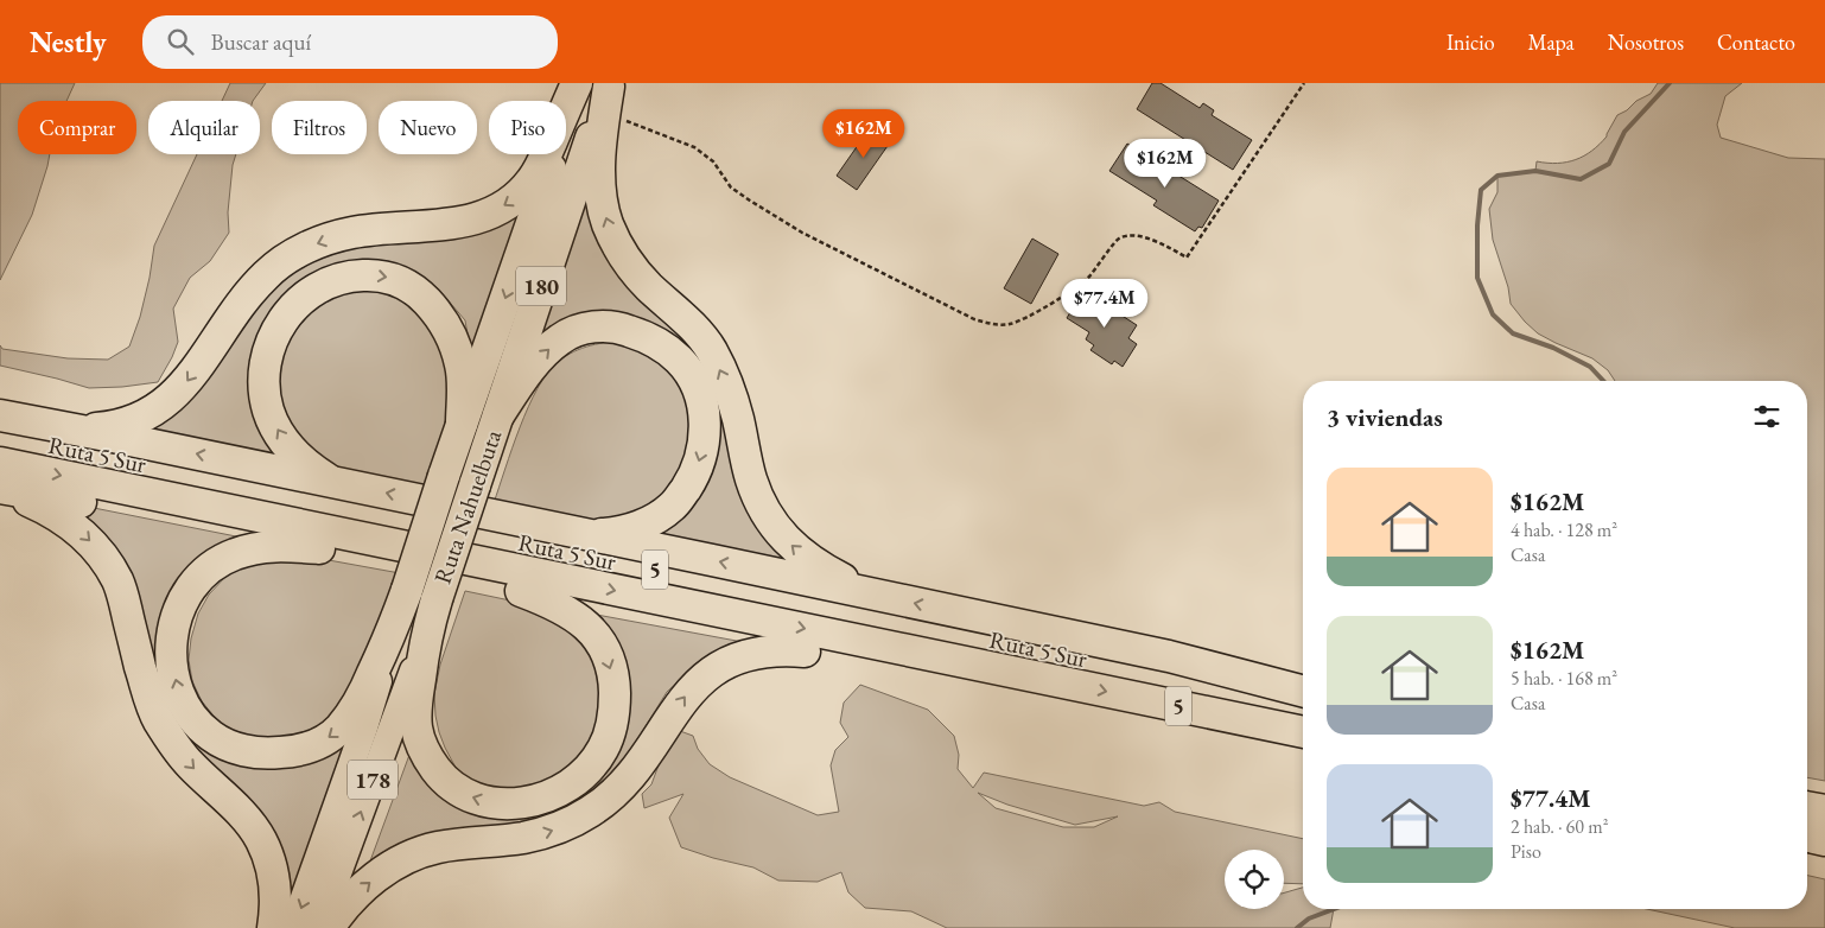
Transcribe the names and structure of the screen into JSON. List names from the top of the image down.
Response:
{
  "streets": {
    "highway": [
      "180",
      "Ruta 5 Sur",
      "Ruta Nahuelbuta",
      "5",
      "178"
    ]
  },
  "page": {
    "header": "Nestly",
    "search": "Buscar aquí",
    "nav": [
      "Inicio",
      "Mapa",
      "Nosotros",
      "Contacto"
    ],
    "chip": [
      "Comprar",
      "Alquilar",
      "Filtros",
      "Nuevo",
      "Piso"
    ],
    "price": ["$162M", "$162M", "$77.4M"],
    "heading": "3 viviendas",
    "list": [
      {
        "name": "$162M",
        "note": "4 hab. · 128 m² · Casa"
      },
      {
        "name": "$162M",
        "note": "5 hab. · 168 m² · Casa"
      },
      {
        "name": "$77.4M",
        "note": "2 hab. · 60 m² · Piso"
      }
    ]
  }
}
